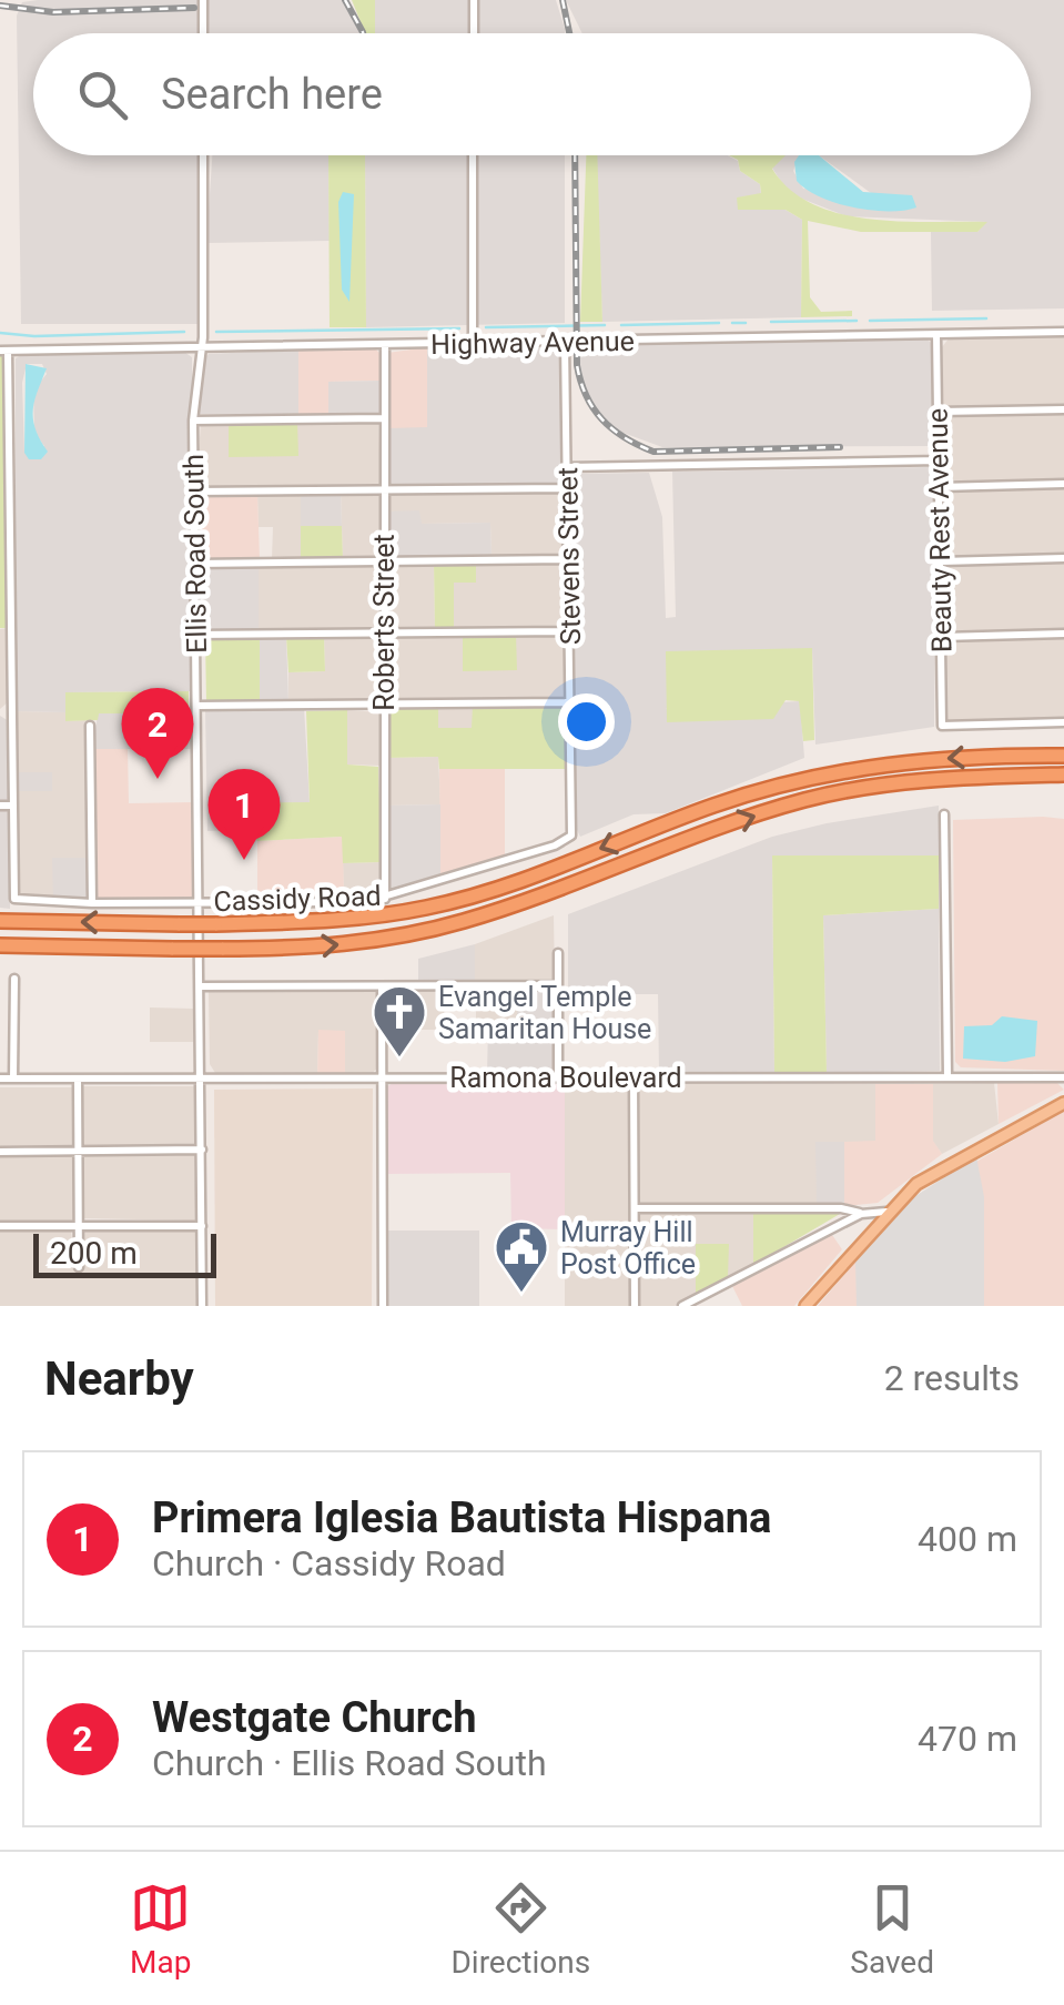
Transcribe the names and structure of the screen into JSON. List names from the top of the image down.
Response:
{
  "streets": {
    "street": [
      "Highway Avenue",
      "Beauty Rest Avenue",
      "Ellis Road South",
      "Stevens Street",
      "Roberts Street",
      "Cassidy Road",
      "Ramona Boulevard"
    ]
  },
  "crossings": [
    ["Highway Avenue", "Beauty Rest Avenue"],
    ["Highway Avenue", "Ellis Road South"],
    ["Highway Avenue", "Stevens Street"],
    ["Highway Avenue", "Roberts Street"],
    ["Ellis Road South", "Cassidy Road"],
    ["Ellis Road South", "Ramona Boulevard"],
    ["Stevens Street", "Cassidy Road"],
    ["Roberts Street", "Cassidy Road"]
  ],
  "places": {
    "church": ["Evangel Temple Samaritan House"],
    "public building": ["Murray Hill Post Office"]
  },
  "scale_bar": "200 m",
  "page": {
    "search": "Search here",
    "pins": ["2", "1"],
    "scale": "200 m",
    "heading": ["Nearby", "2 results"],
    "list": [
      {
        "mark": "1",
        "name": "Primera Iglesia Bautista Hispana",
        "note": "Church · Cassidy Road",
        "value": "400 m"
      },
      {
        "mark": "2",
        "name": "Westgate Church",
        "note": "Church · Ellis Road South",
        "value": "470 m"
      }
    ],
    "nav": ["Map", "Directions", "Saved"]
  }
}
